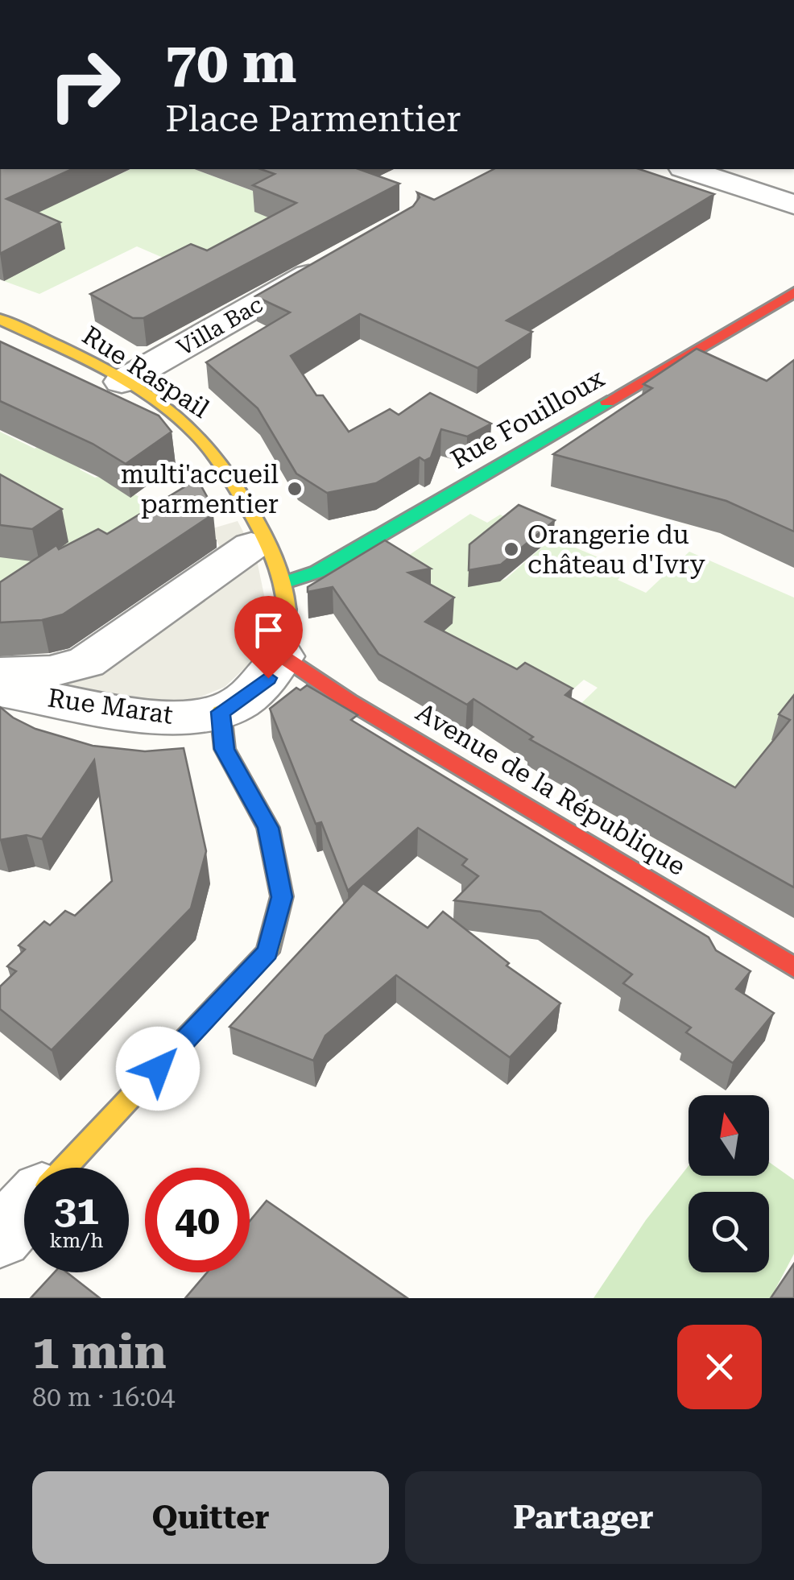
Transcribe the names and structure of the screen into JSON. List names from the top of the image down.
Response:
{
  "streets": {
    "street": [
      "Villa Bac",
      "Rue Raspail",
      "Rue Fouilloux",
      "Rue Marat",
      "Avenue de la République"
    ]
  },
  "crossings": [
    ["Villa Bac", "Rue Raspail"],
    ["Rue Raspail", "Rue Fouilloux"]
  ],
  "places": ["multi'accueil parmentier", "Orangerie du château d'Ivry"],
  "north": "top",
  "page": {
    "turn": ["70 m", "Place Parmentier"],
    "speed": "31 km/h",
    "limit": "40",
    "heading": ["1 min", "80 m · 16:04"],
    "buttons": ["Quitter", "Partager"]
  }
}
